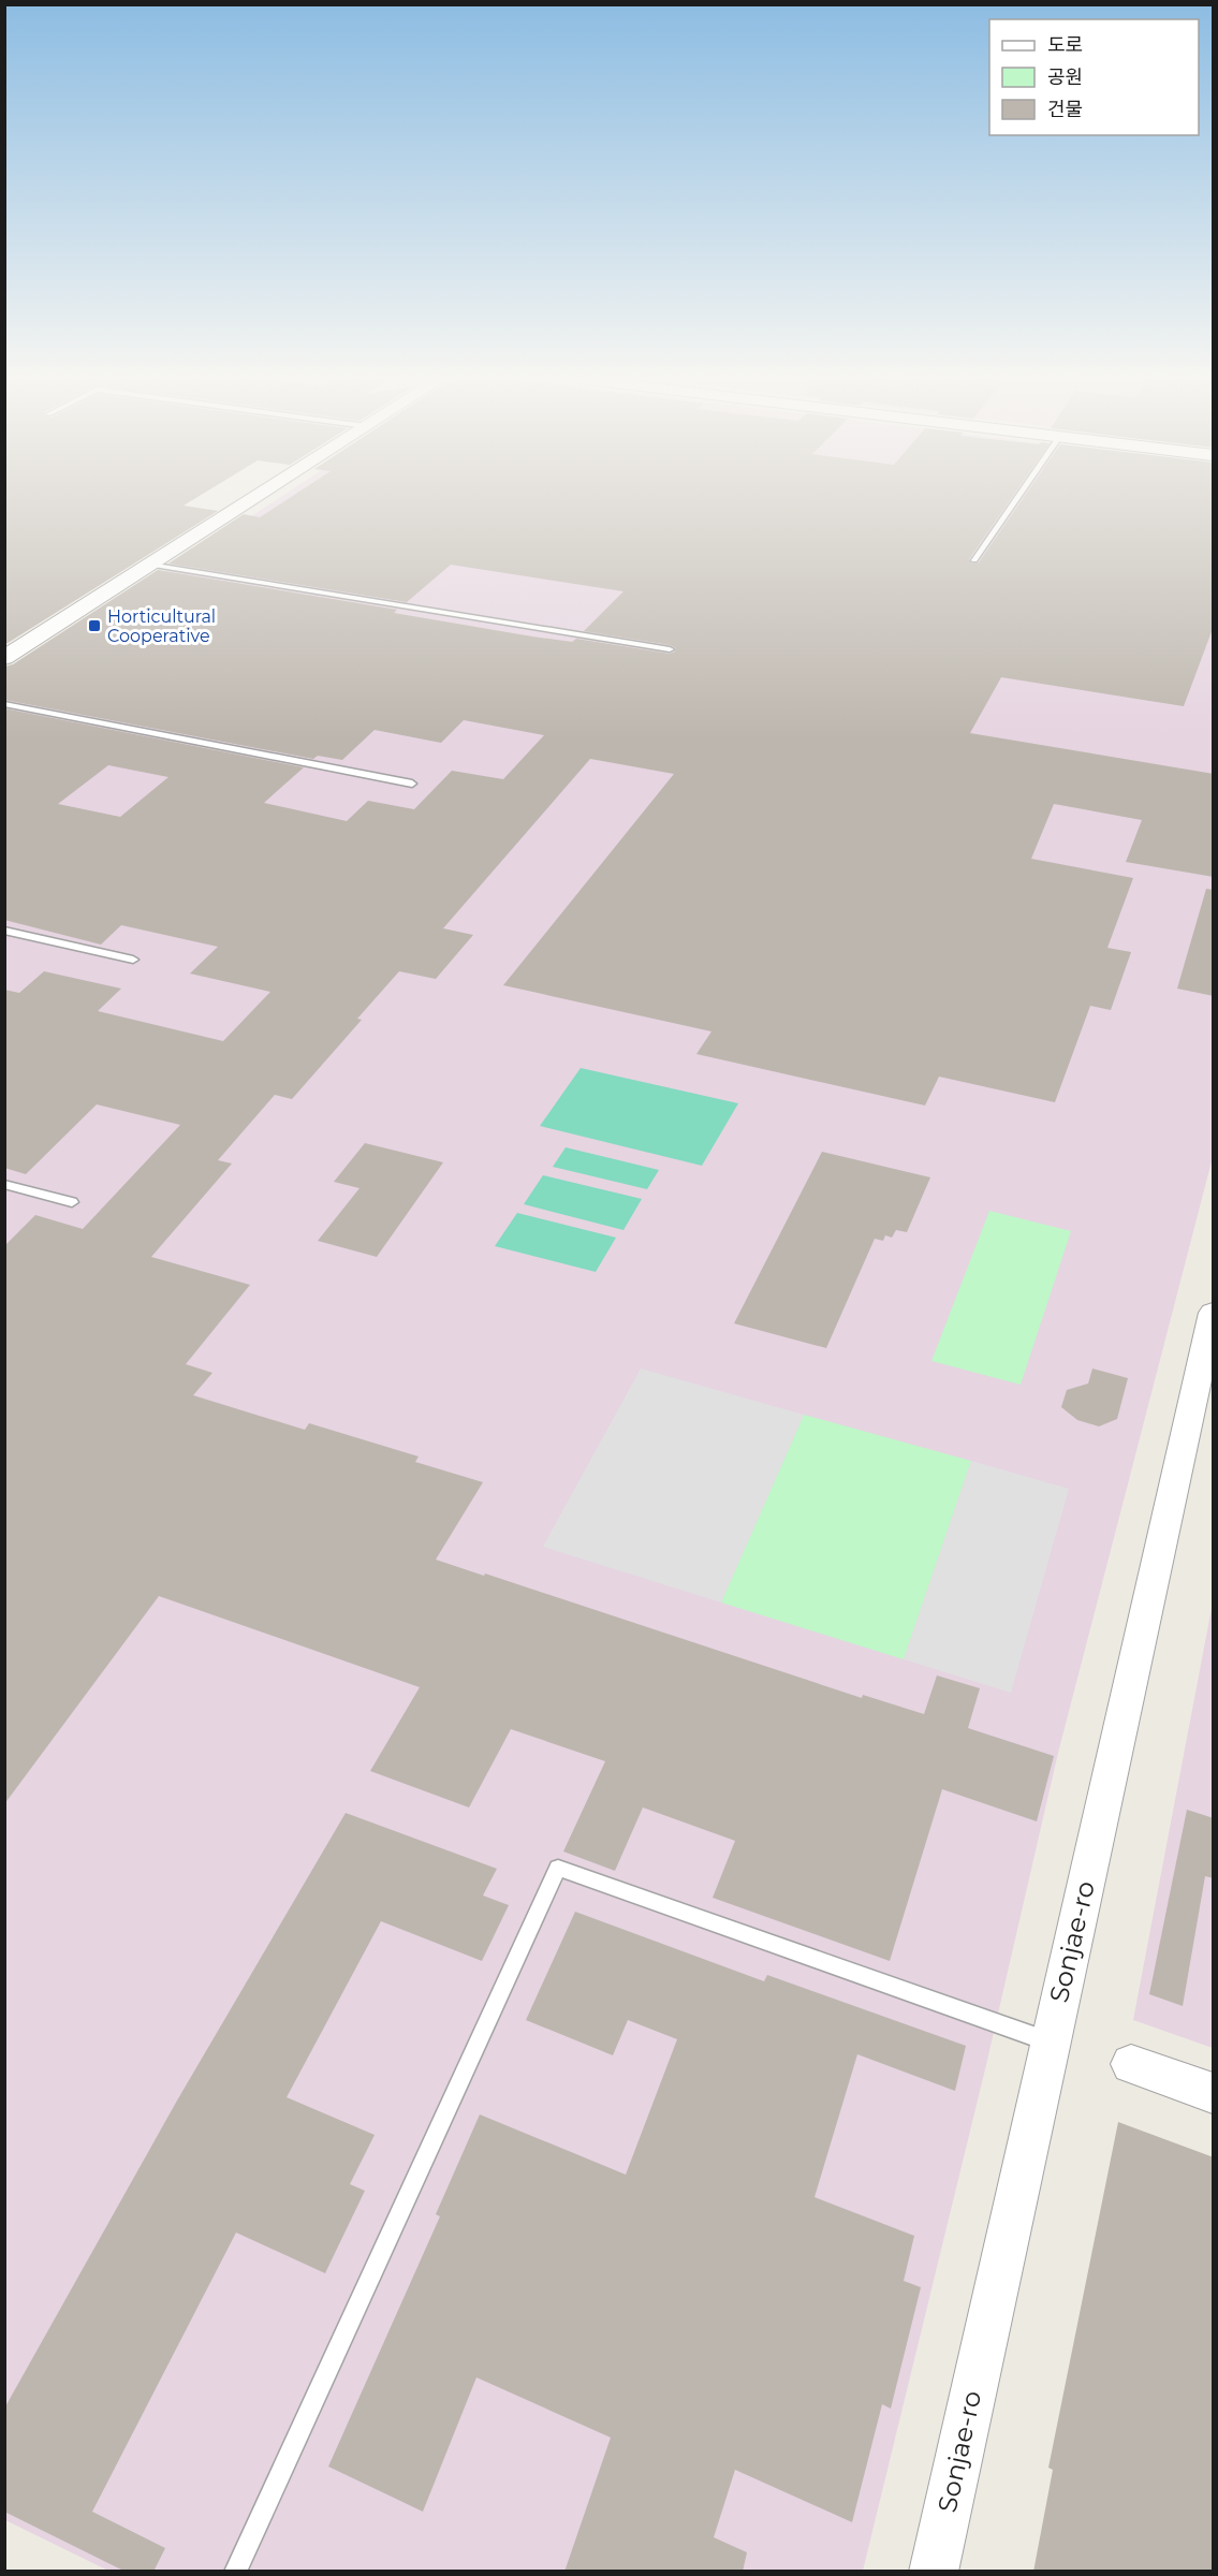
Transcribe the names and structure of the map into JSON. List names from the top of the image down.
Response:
{
  "streets": {
    "street": ["Sonjae-ro"]
  },
  "places": {
    "transit": ["Horticultural Cooperative"]
  },
  "legend": ["도로", "공원", "건물"]
}
